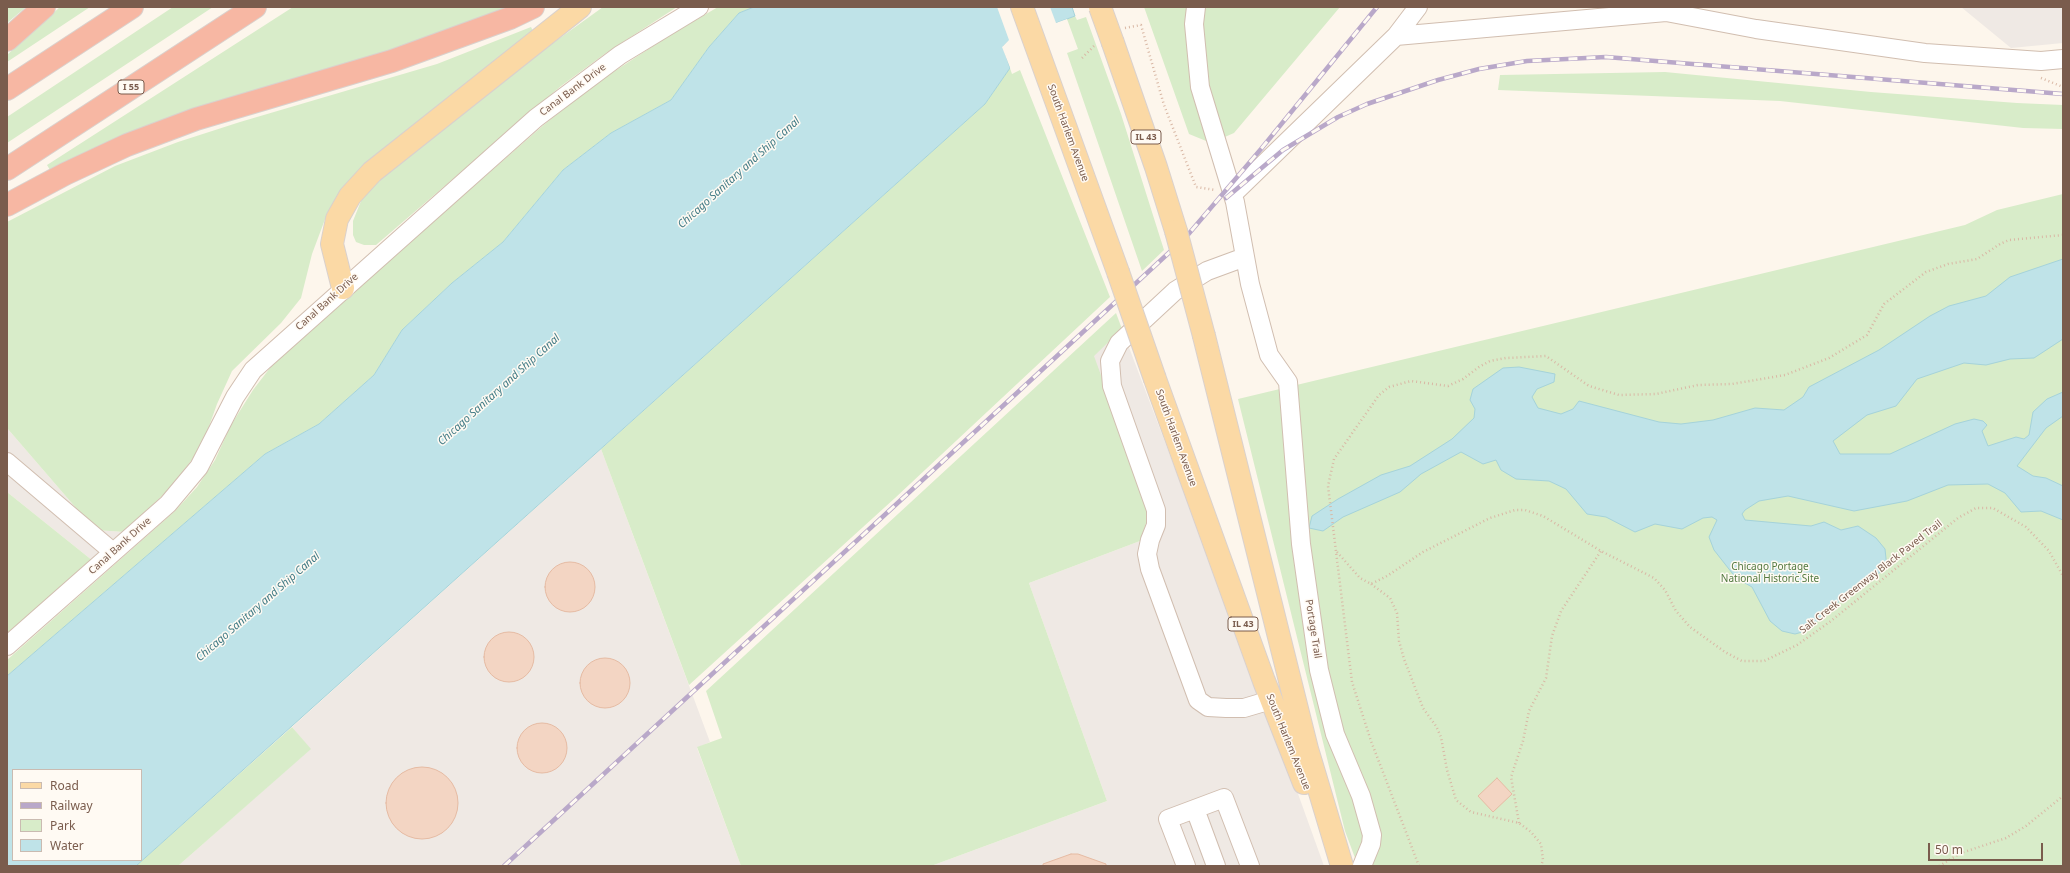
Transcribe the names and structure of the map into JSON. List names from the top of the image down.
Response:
{
  "streets": {
    "highway": ["I 55"],
    "main road": ["South Harlem Avenue", "IL 43"],
    "street": ["Canal Bank Drive", "Portage Trail"],
    "path": ["Salt Creek Greenway Black Paved Trail"]
  },
  "water": ["Chicago Sanitary and Ship Canal"],
  "parks": ["Chicago Portage National Historic Site"],
  "legend": [
    "Road",
    "Railway",
    "Park",
    "Water"
  ],
  "scale_bar": "50 m"
}
